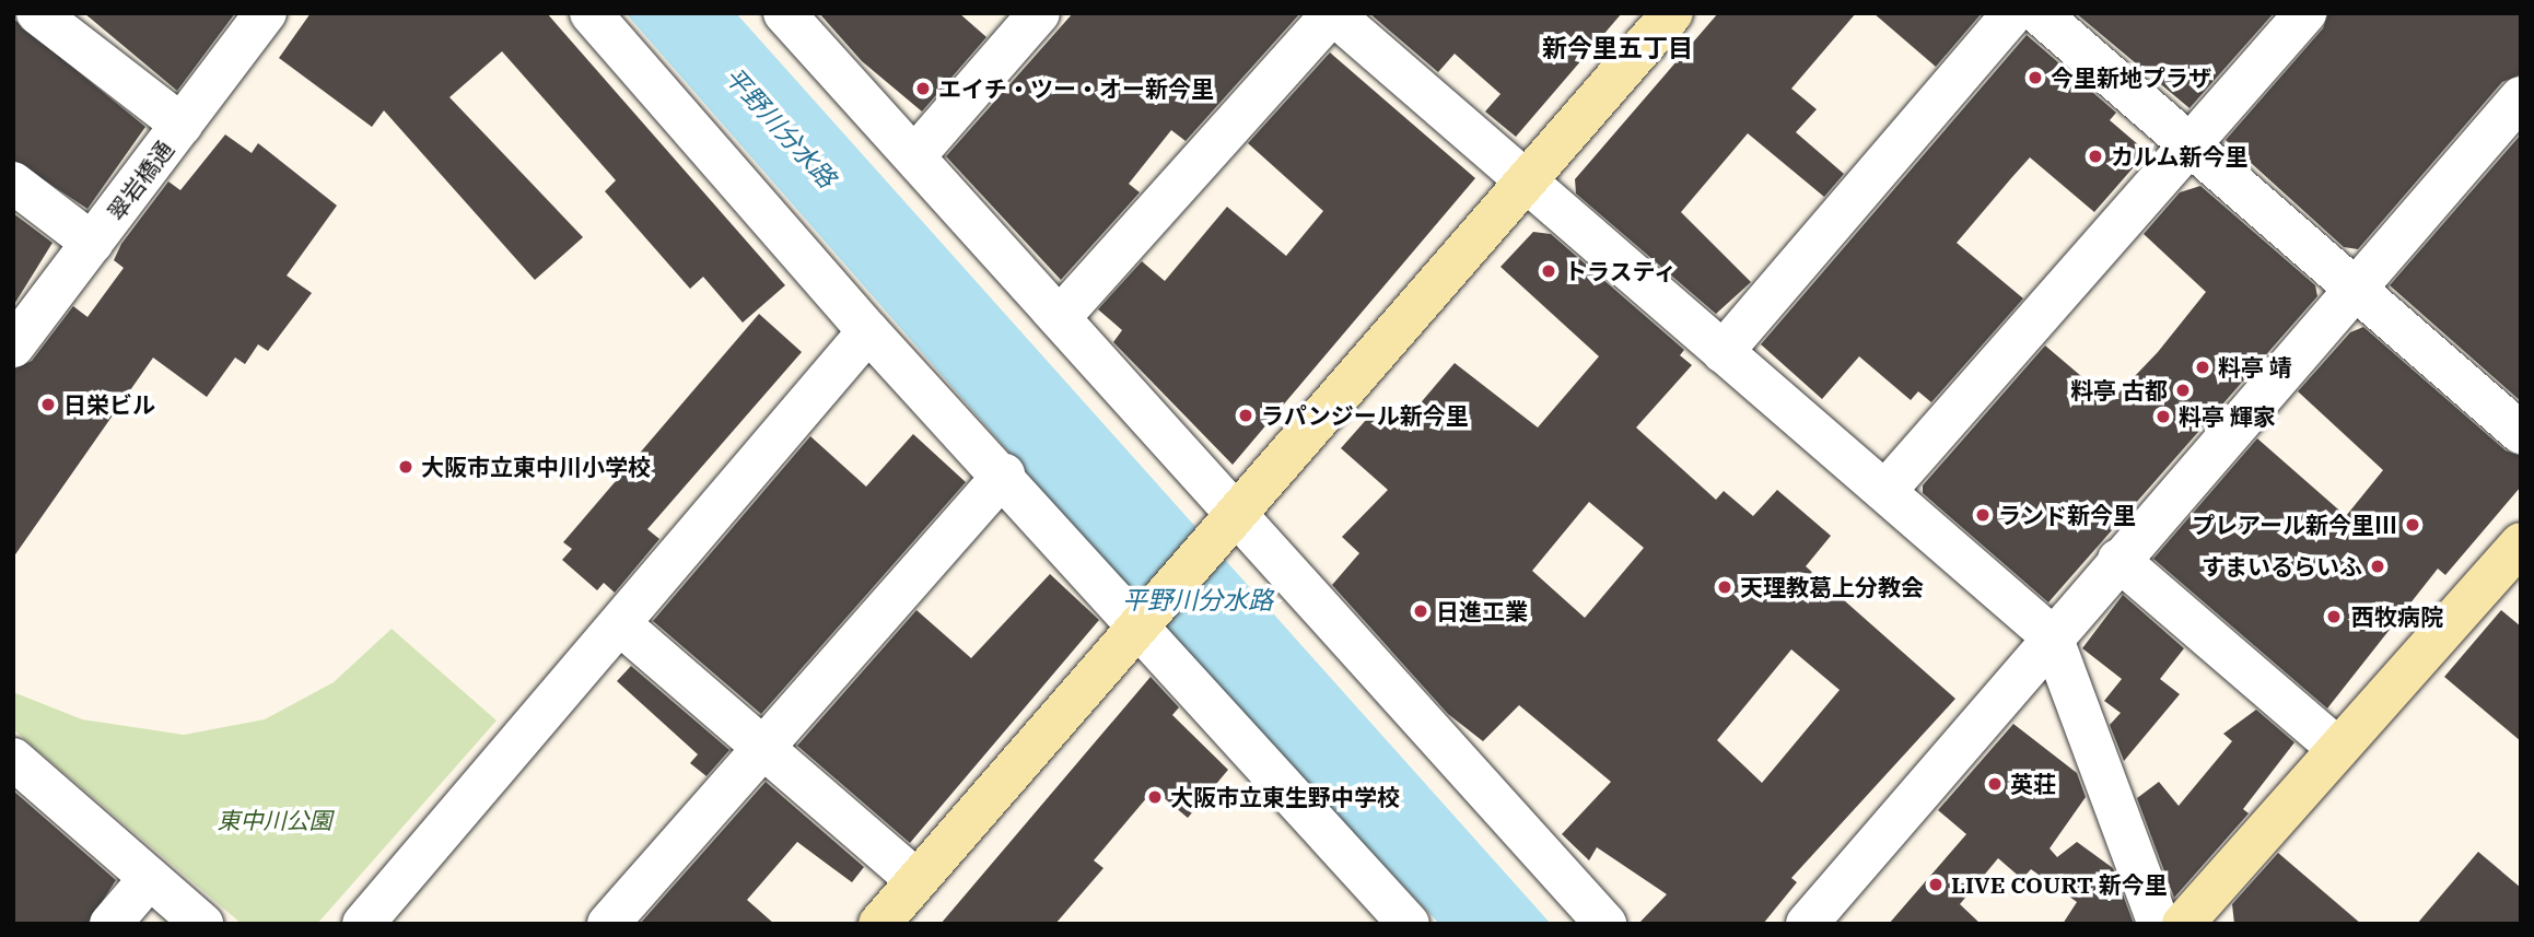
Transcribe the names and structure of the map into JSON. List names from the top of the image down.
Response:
{
  "streets": {
    "street": ["翠岩橋通"]
  },
  "districts": ["新今里五丁目"],
  "water": ["平野川分水路"],
  "parks": ["東中川公園"],
  "places": [
    "今里新地プラザ",
    "エイチ・ツー・オー新今里",
    "カルム新今里",
    "トラスティ",
    "料亭 靖",
    "料亭 古都",
    "日栄ビル",
    "ラパンジール新今里",
    "料亭 輝家",
    "大阪市立東中川小学校",
    "ランド新今里",
    "プレアール新今里Ⅲ",
    "すまいるらいふ",
    "天理教葛上分教会",
    "日進工業",
    "西牧病院",
    "英荘",
    "大阪市立東生野中学校",
    "LIVE COURT 新今里"
  ]
}
